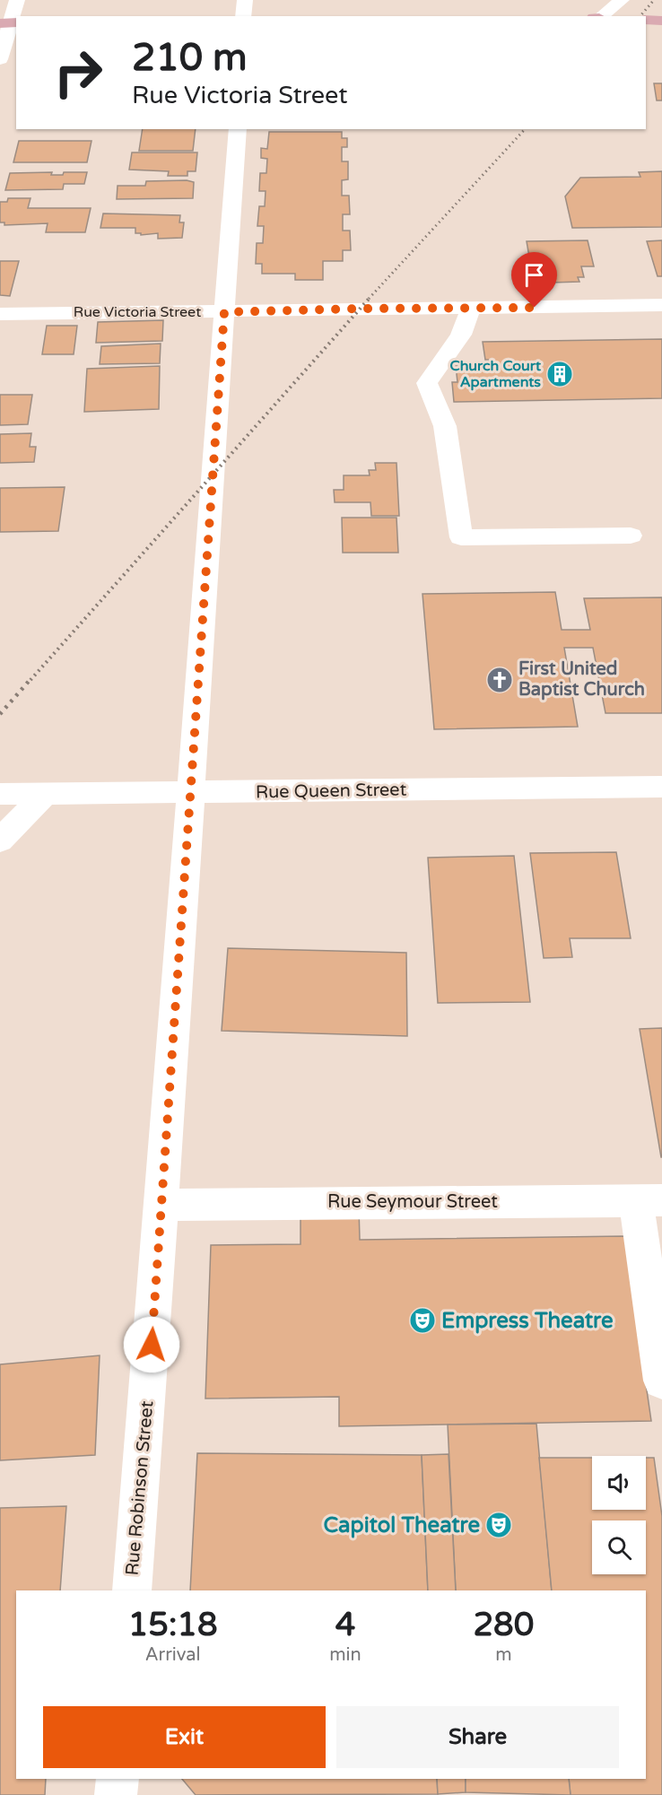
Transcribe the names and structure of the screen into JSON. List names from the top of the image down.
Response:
{
  "streets": {
    "street": [
      "Rue Victoria Street",
      "Rue Queen Street",
      "Rue Seymour Street",
      "Rue Robinson Street"
    ]
  },
  "crossings": [
    ["Rue Victoria Street", "Rue Robinson Street"],
    ["Rue Queen Street", "Rue Robinson Street"],
    ["Rue Seymour Street", "Rue Robinson Street"]
  ],
  "places": {
    "building": ["Church Court Apartments"],
    "church": ["First United Baptist Church"],
    "theatre": ["Empress Theatre", "Capitol Theatre"]
  },
  "page": {
    "turn": ["210 m", "Rue Victoria Street"],
    "eta": [
      "15:18",
      "Arrival",
      "4",
      "min",
      "280",
      "m"
    ],
    "buttons": ["Exit", "Share"]
  }
}
